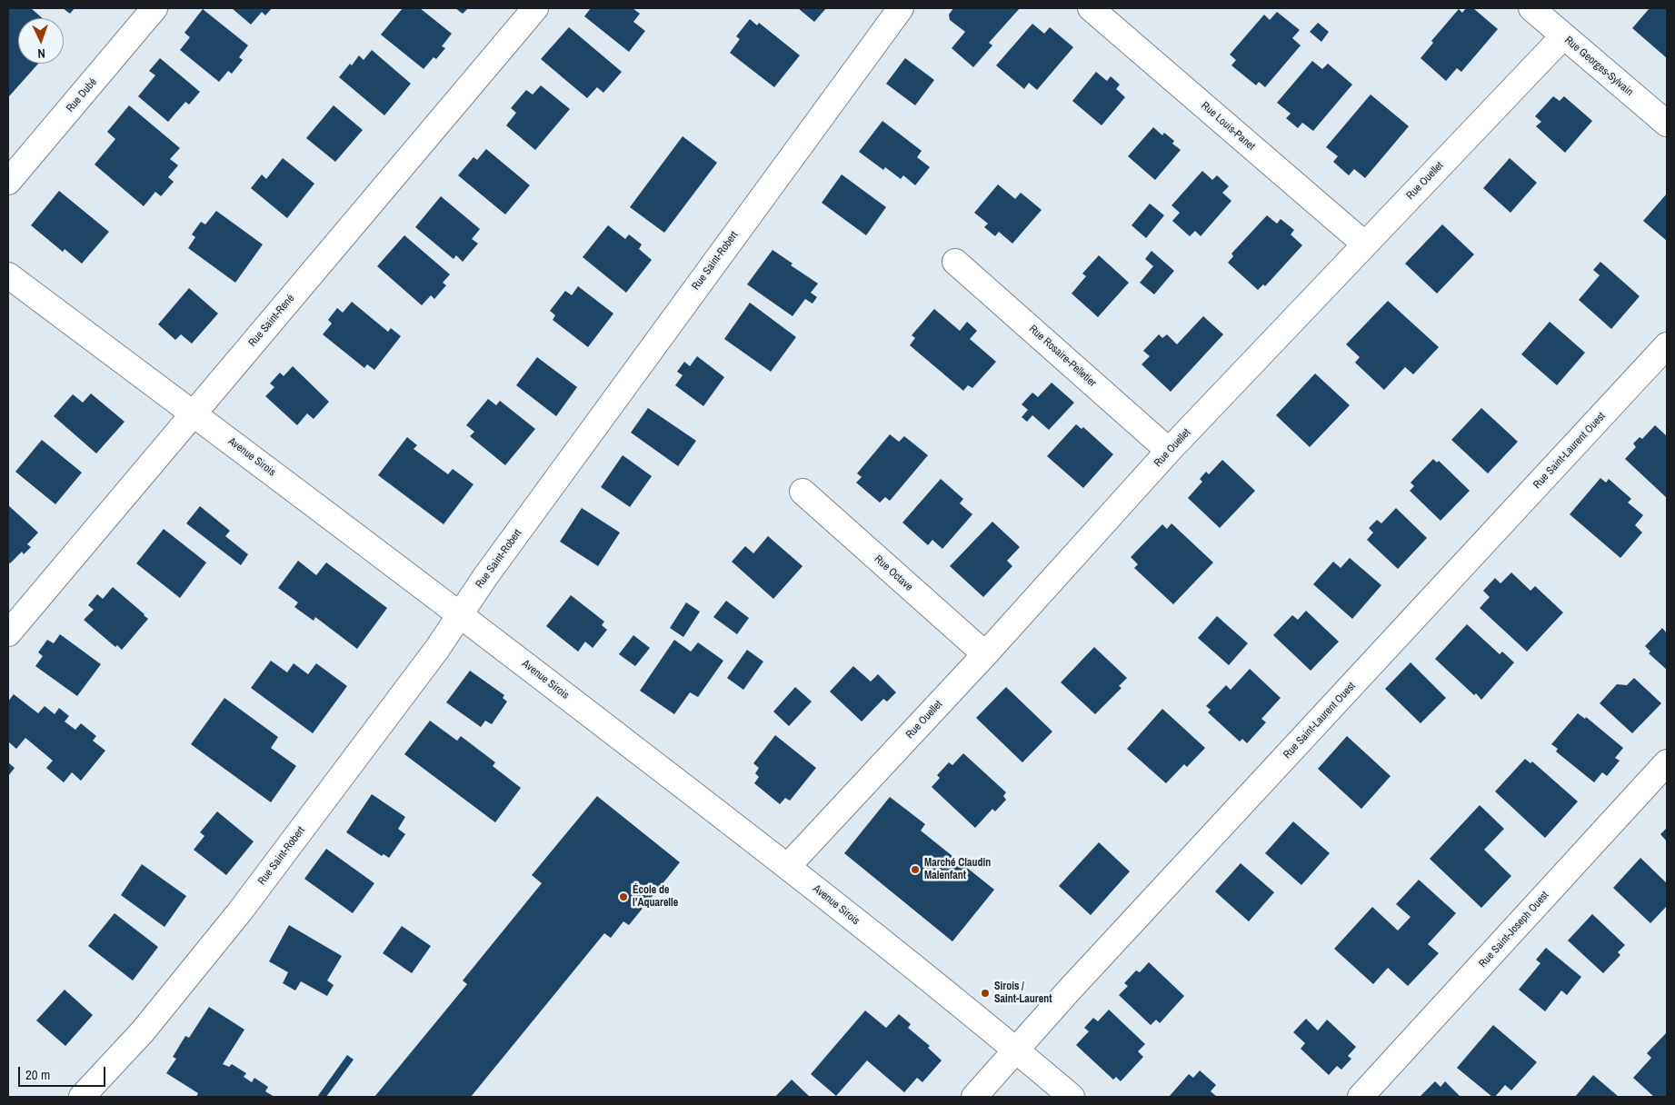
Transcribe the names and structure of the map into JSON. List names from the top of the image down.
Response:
{
  "streets": {
    "street": [
      "Rue Georges-Sylvain",
      "Rue Dubé",
      "Rue Louis-Panet",
      "Rue Ouellet",
      "Rue Saint-Robert",
      "Rue Saint-René",
      "Rue Rosaire-Pelletier",
      "Rue Saint-Laurent Ouest",
      "Avenue Sirois",
      "Rue Octave",
      "Rue Saint-Joseph Ouest"
    ]
  },
  "crossings": [
    ["Rue Georges-Sylvain", "Rue Ouellet"],
    ["Rue Louis-Panet", "Rue Ouellet"],
    ["Rue Ouellet", "Rue Rosaire-Pelletier"],
    ["Rue Ouellet", "Avenue Sirois"],
    ["Rue Ouellet", "Rue Octave"],
    ["Rue Saint-Robert", "Avenue Sirois"],
    ["Rue Saint-René", "Avenue Sirois"],
    ["Rue Saint-Laurent Ouest", "Avenue Sirois"]
  ],
  "places": ["Marché Claudin Malenfant", "École de l’Aquarelle", "Sirois / Saint-Laurent"],
  "scale_bar": "20 m",
  "north": "bottom"
}
